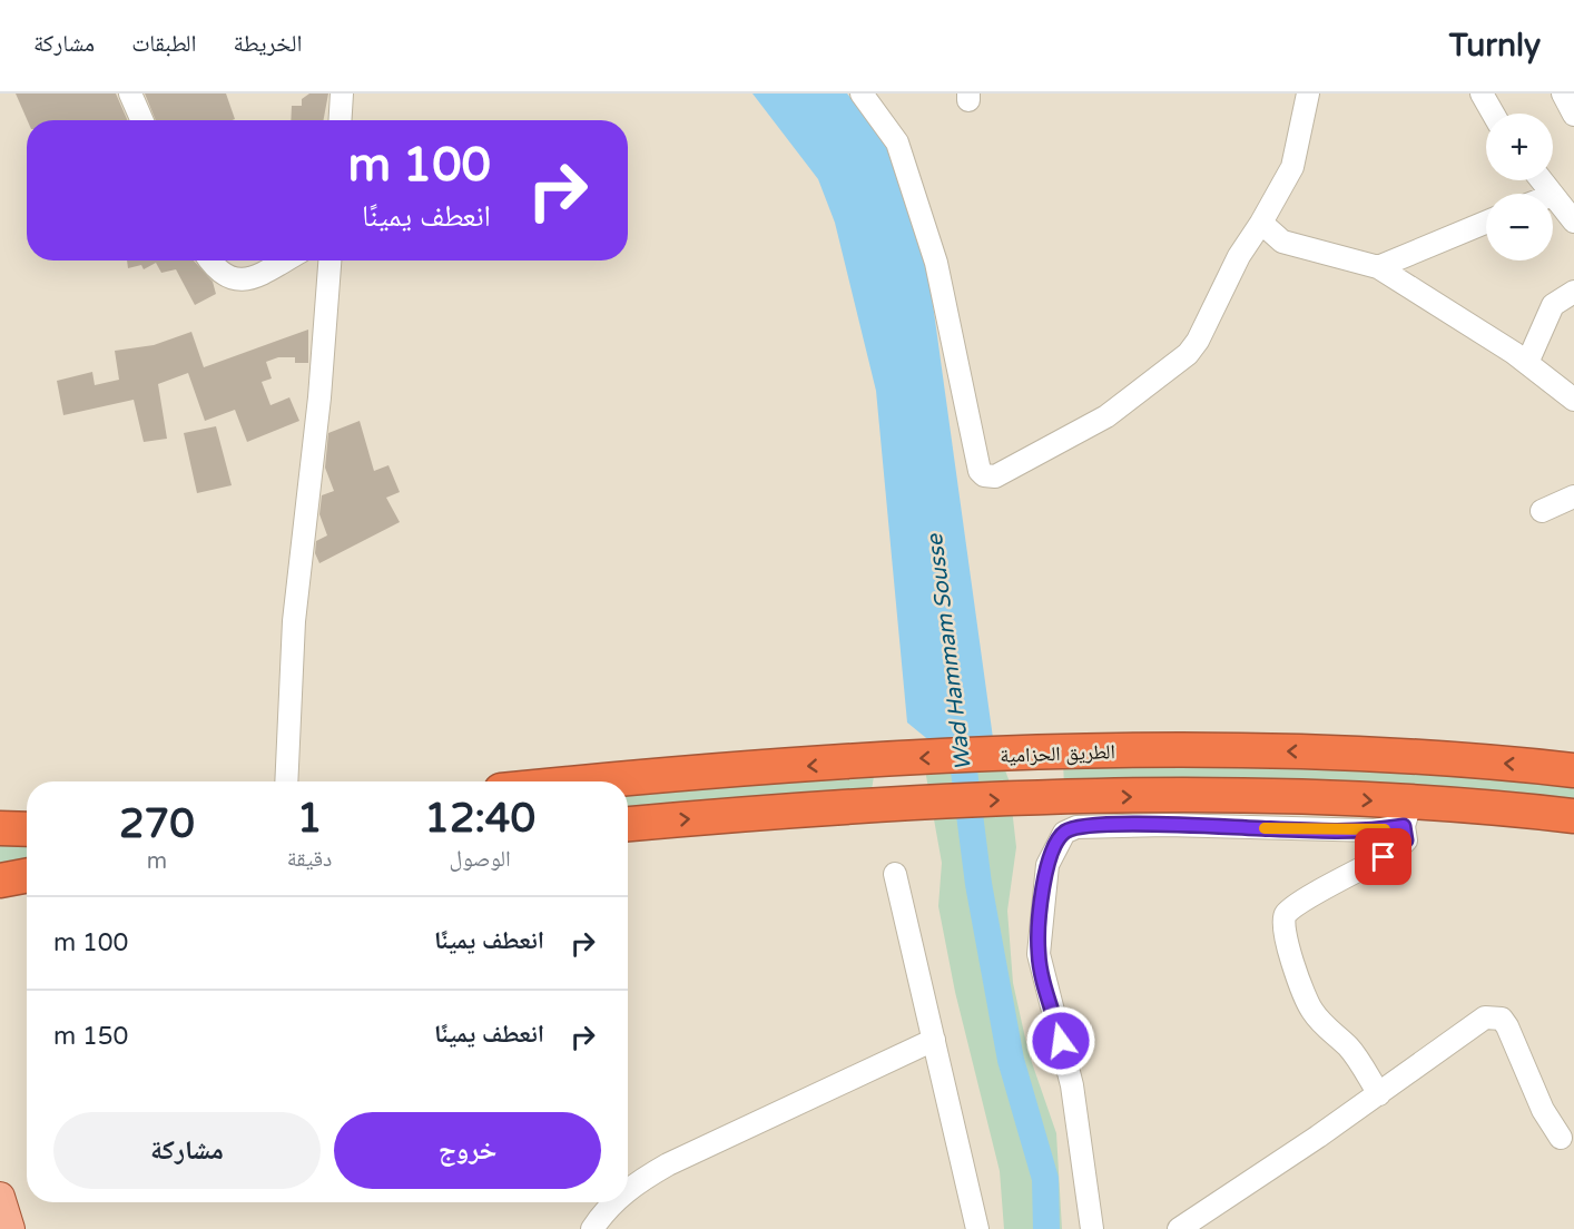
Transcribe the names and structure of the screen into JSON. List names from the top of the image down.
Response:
{
  "streets": {
    "highway": ["الطريق الحزامية"]
  },
  "water": ["Wad Hammam Sousse"],
  "page": {
    "header": "Turnly",
    "nav": ["الخريطة", "الطبقات", "مشاركة"],
    "map_buttons": ["+", "−"],
    "turn": ["100 m", "انعطف يمينًا"],
    "eta": [
      "12:40",
      "الوصول",
      "1",
      "دقيقة",
      "270",
      "m"
    ],
    "list": [
      {
        "name": "انعطف يمينًا",
        "value": "100 m"
      },
      {
        "name": "انعطف يمينًا",
        "value": "150 m"
      }
    ],
    "buttons": ["خروج", "مشاركة"]
  }
}
